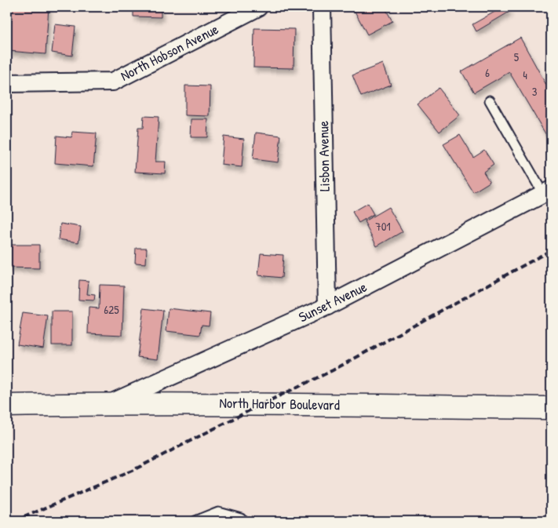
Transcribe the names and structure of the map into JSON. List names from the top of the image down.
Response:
{
  "streets": {
    "main road": ["North Harbor Boulevard"],
    "street": ["North Hobson Avenue", "Lisbon Avenue", "Sunset Avenue"]
  },
  "crossings": [
    ["Lisbon Avenue", "Sunset Avenue"],
    ["Sunset Avenue", "North Harbor Boulevard"]
  ],
  "house_numbers": [
    "5",
    "6",
    "4",
    "3",
    "701",
    "625"
  ]
}
